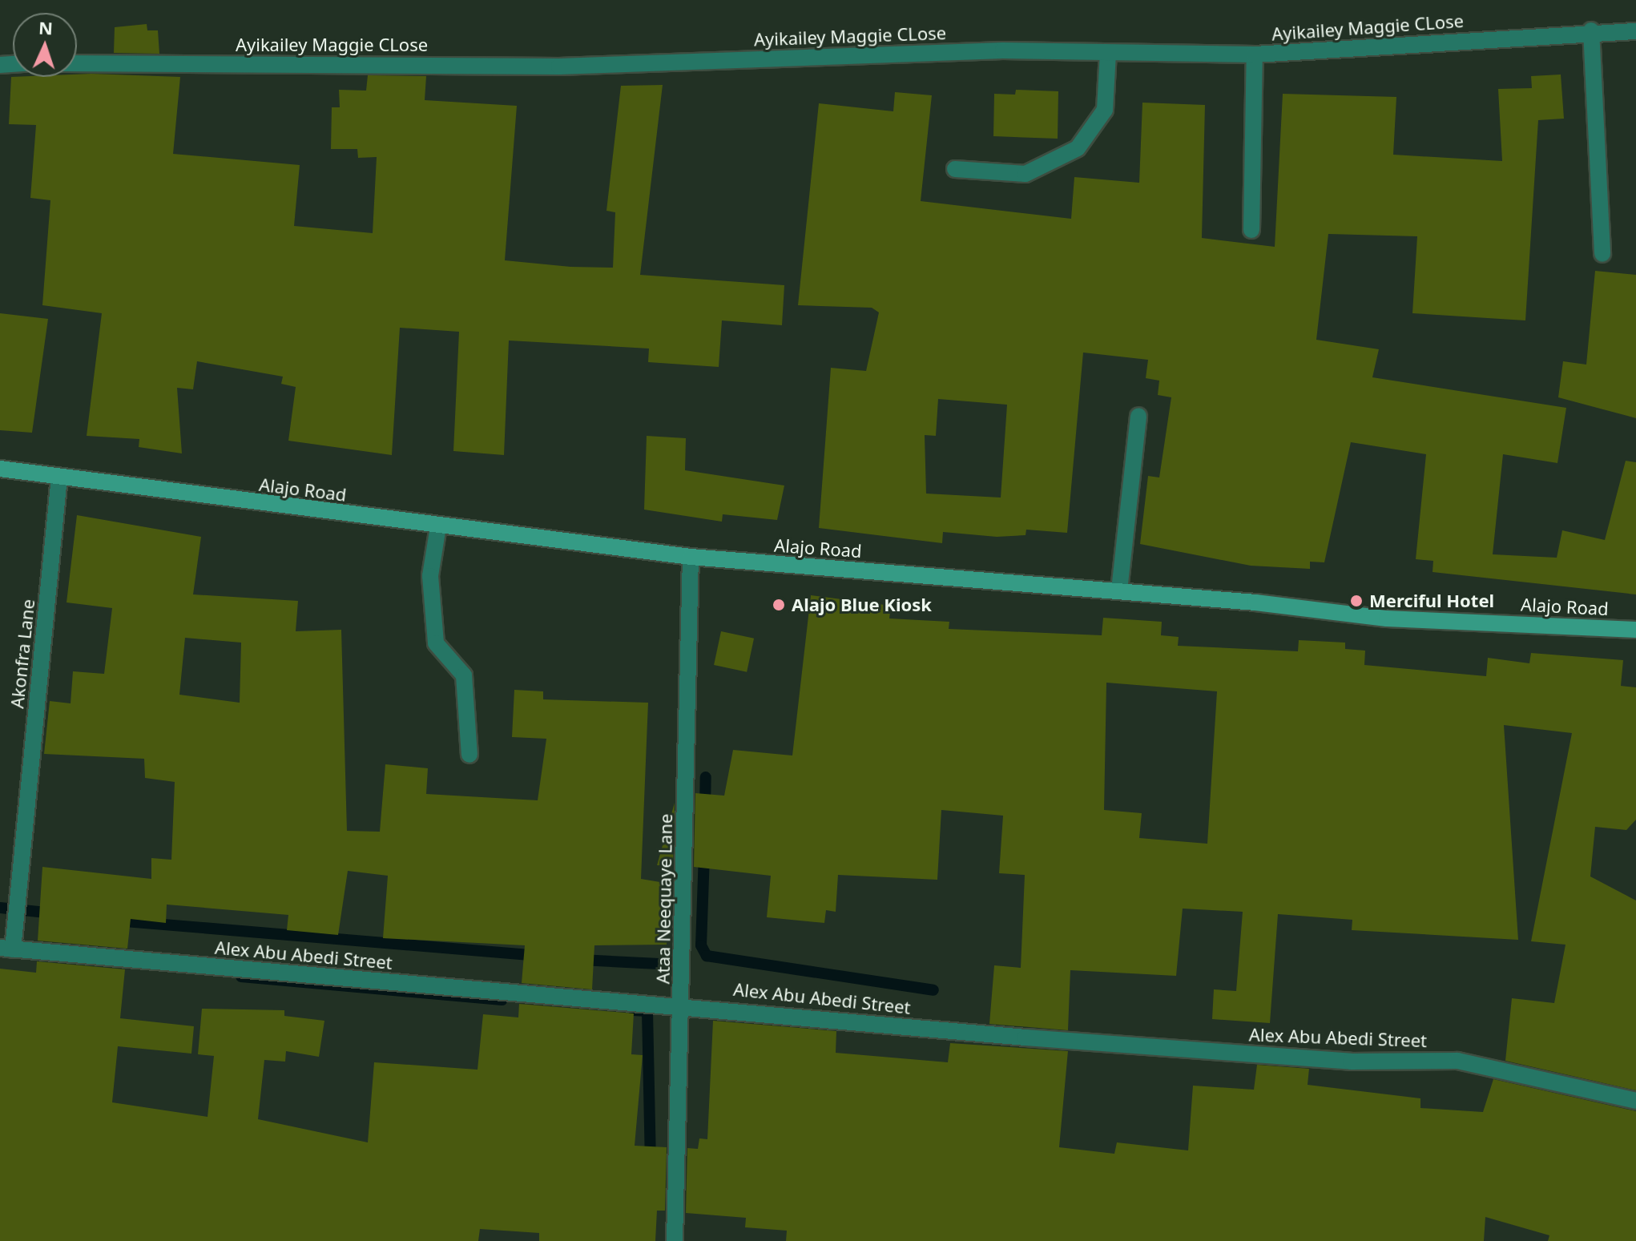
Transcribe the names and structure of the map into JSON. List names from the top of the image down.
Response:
{
  "streets": {
    "street": [
      "Ayikailey Maggie CLose",
      "Alajo Road",
      "Akonfra Lane",
      "Ataa Neequaye Lane",
      "Alex Abu Abedi Street"
    ]
  },
  "crossings": [
    ["Alajo Road", "Akonfra Lane"],
    ["Alajo Road", "Ataa Neequaye Lane"],
    ["Akonfra Lane", "Alex Abu Abedi Street"],
    ["Ataa Neequaye Lane", "Alex Abu Abedi Street"]
  ],
  "places": ["Merciful Hotel", "Alajo Blue Kiosk"],
  "north": "top"
}
